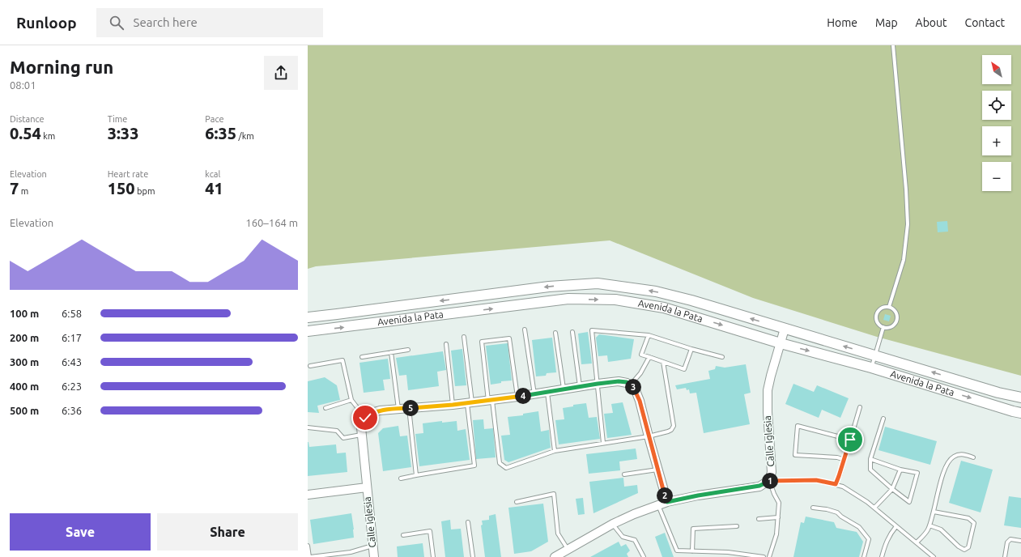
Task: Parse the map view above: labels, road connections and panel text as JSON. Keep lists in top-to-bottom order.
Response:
{
  "streets": {
    "main road": ["Avenida la Pata"],
    "street": ["Calle Iglesia"]
  },
  "crossings": [
    ["Avenida la Pata", "Calle Iglesia"]
  ],
  "north": "top left",
  "page": {
    "header": "Runloop",
    "search": "Search here",
    "nav": [
      "Home",
      "Map",
      "About",
      "Contact"
    ],
    "heading": ["Morning run", "08:01"],
    "map_buttons": ["+", "−"],
    "stats": [
      ["Distance", "0.54 km"],
      ["Time", "3:33"],
      ["Pace", "6:35 /km"],
      ["Elevation", "7 m"],
      ["Heart rate", "150 bpm"],
      ["kcal", "41"]
    ],
    "chart": ["Elevation", "160–164 m"],
    "list": [
      {
        "name": "100 m",
        "note": "6:58"
      },
      {
        "name": "200 m",
        "note": "6:17"
      },
      {
        "name": "300 m",
        "note": "6:43"
      },
      {
        "name": "400 m",
        "note": "6:23"
      },
      {
        "name": "500 m",
        "note": "6:36"
      }
    ],
    "pins": [
      "3",
      "4",
      "5",
      "1",
      "2"
    ],
    "buttons": ["Save", "Share"]
  }
}
